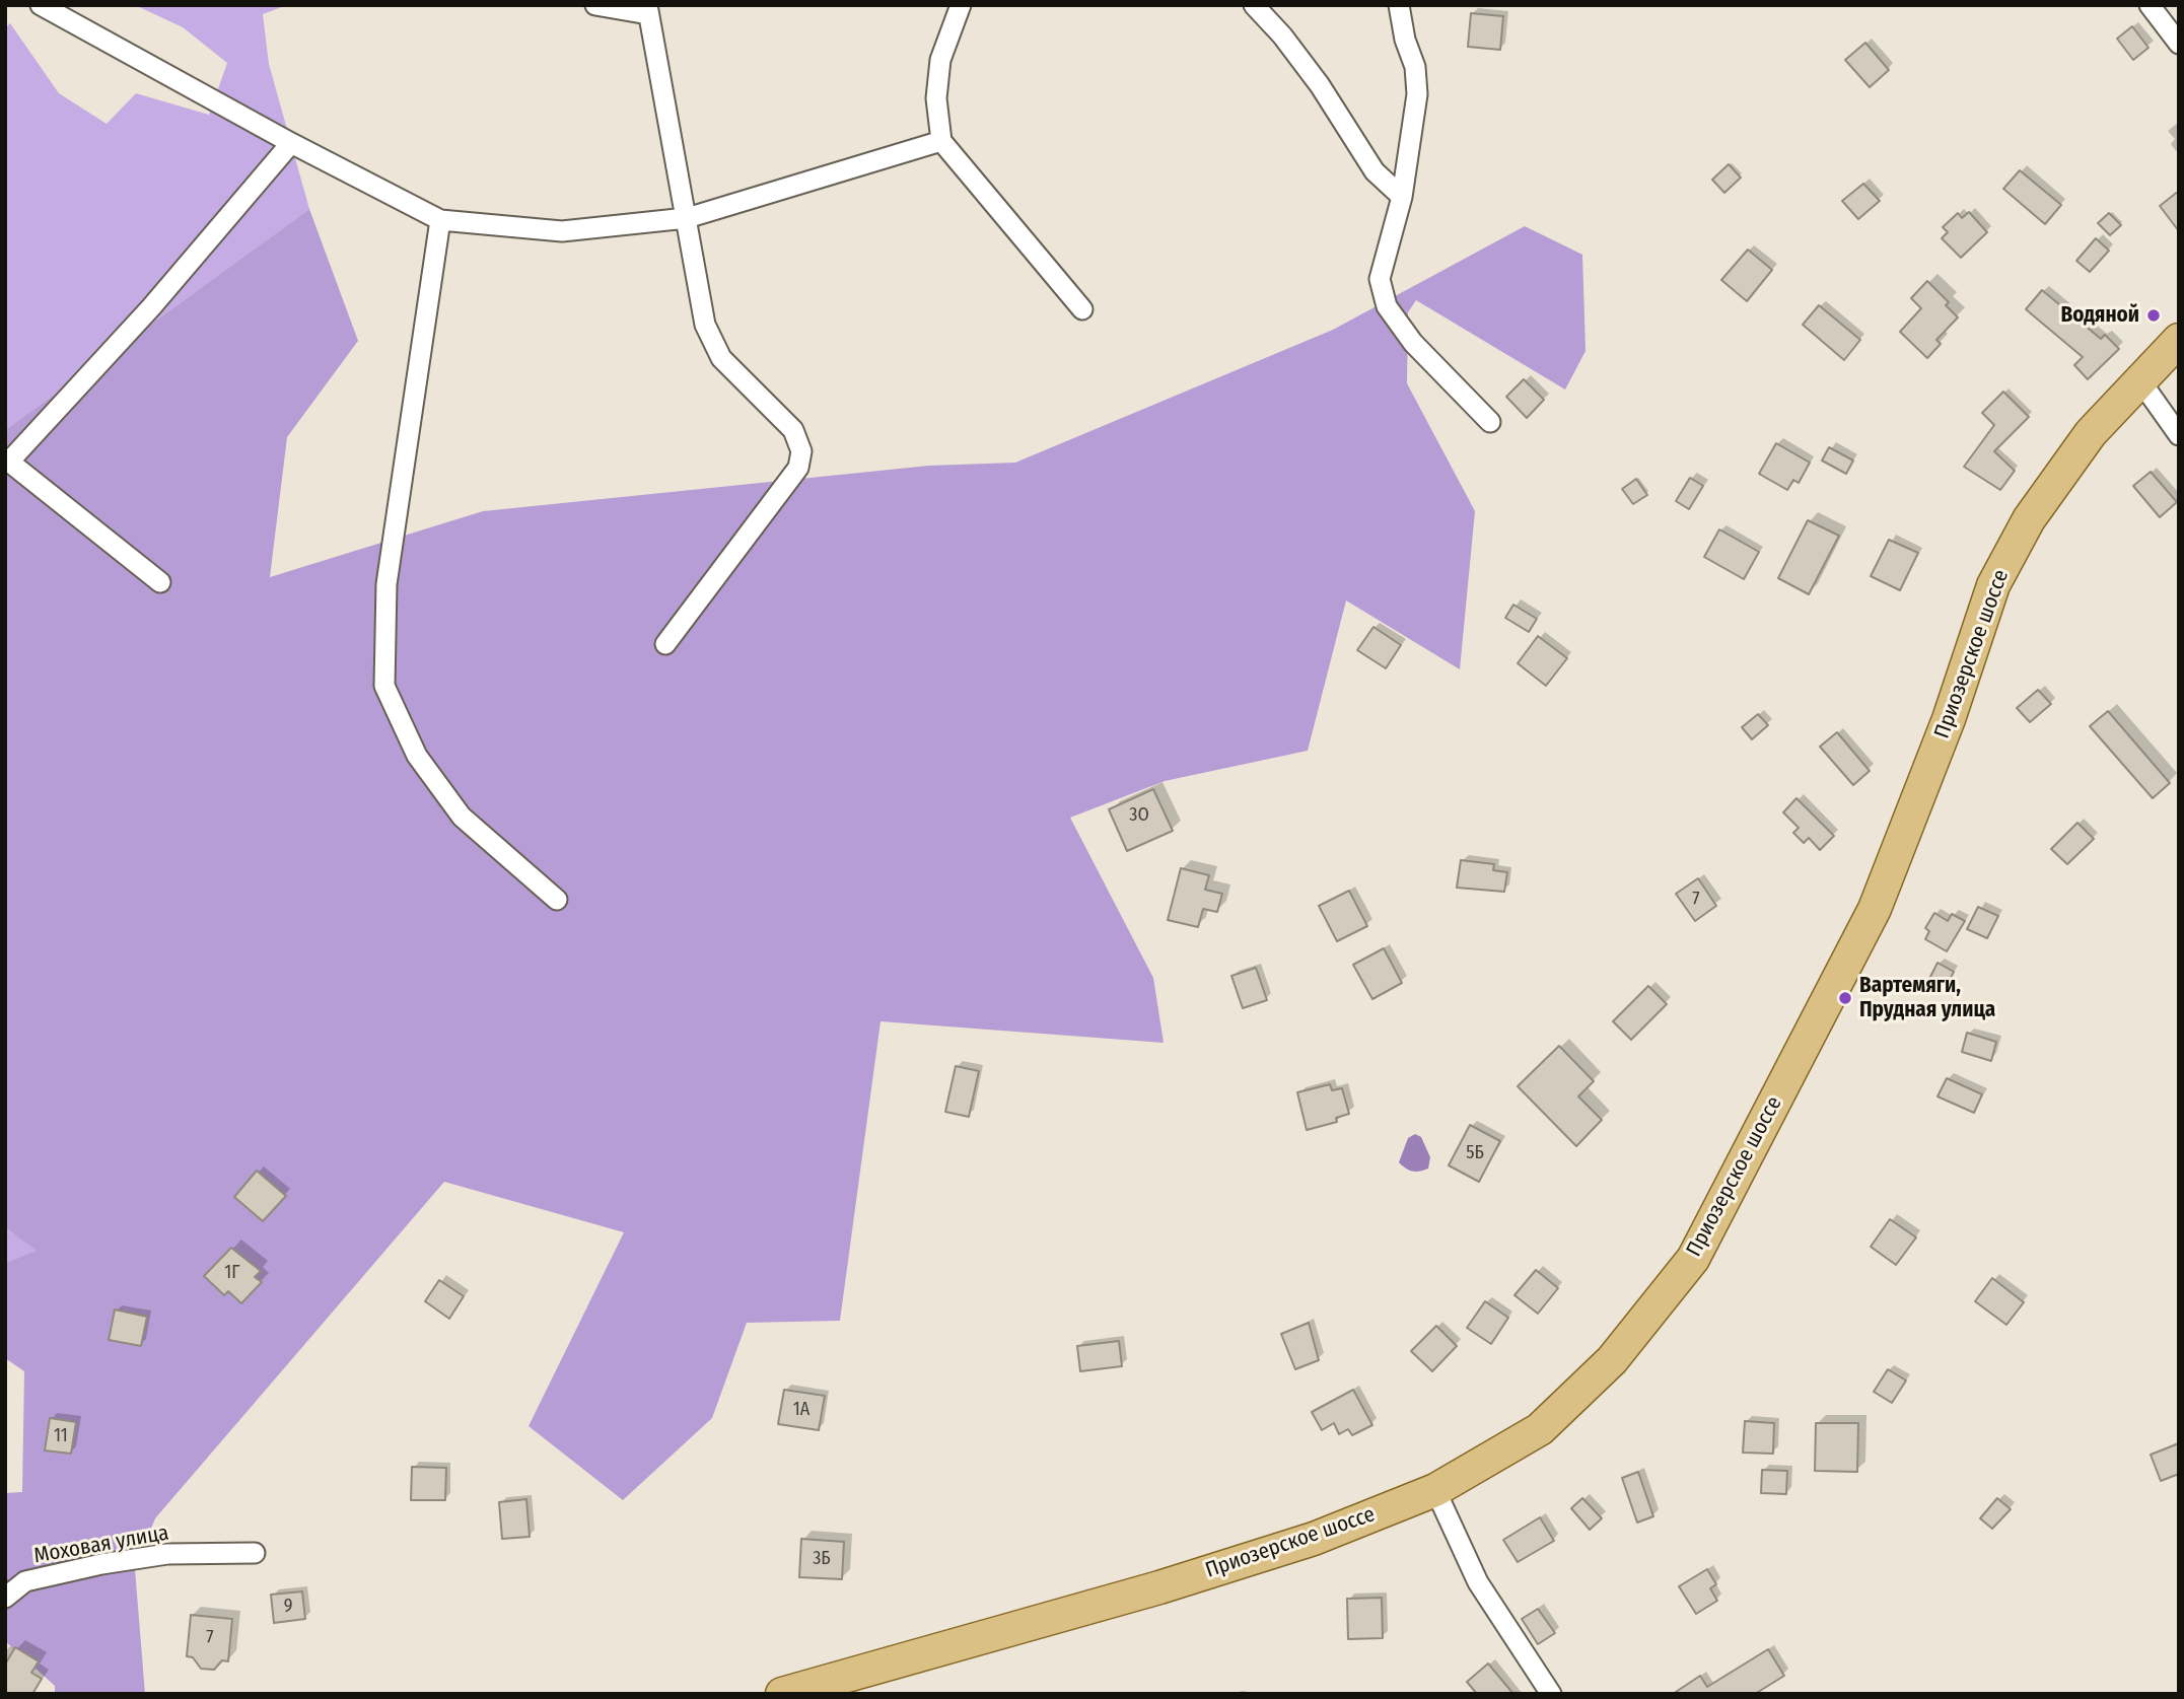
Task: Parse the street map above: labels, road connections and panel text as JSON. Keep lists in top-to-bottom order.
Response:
{
  "streets": {
    "main road": ["Приозерское шоссе"],
    "street": ["Моховая улица"]
  },
  "places": ["Водяной", "Вартемяги, Прудная улица"],
  "house_numbers": [
    "3О",
    "7",
    "5Б",
    "1Г",
    "1А",
    "11",
    "3Б",
    "9",
    "7"
  ]
}
